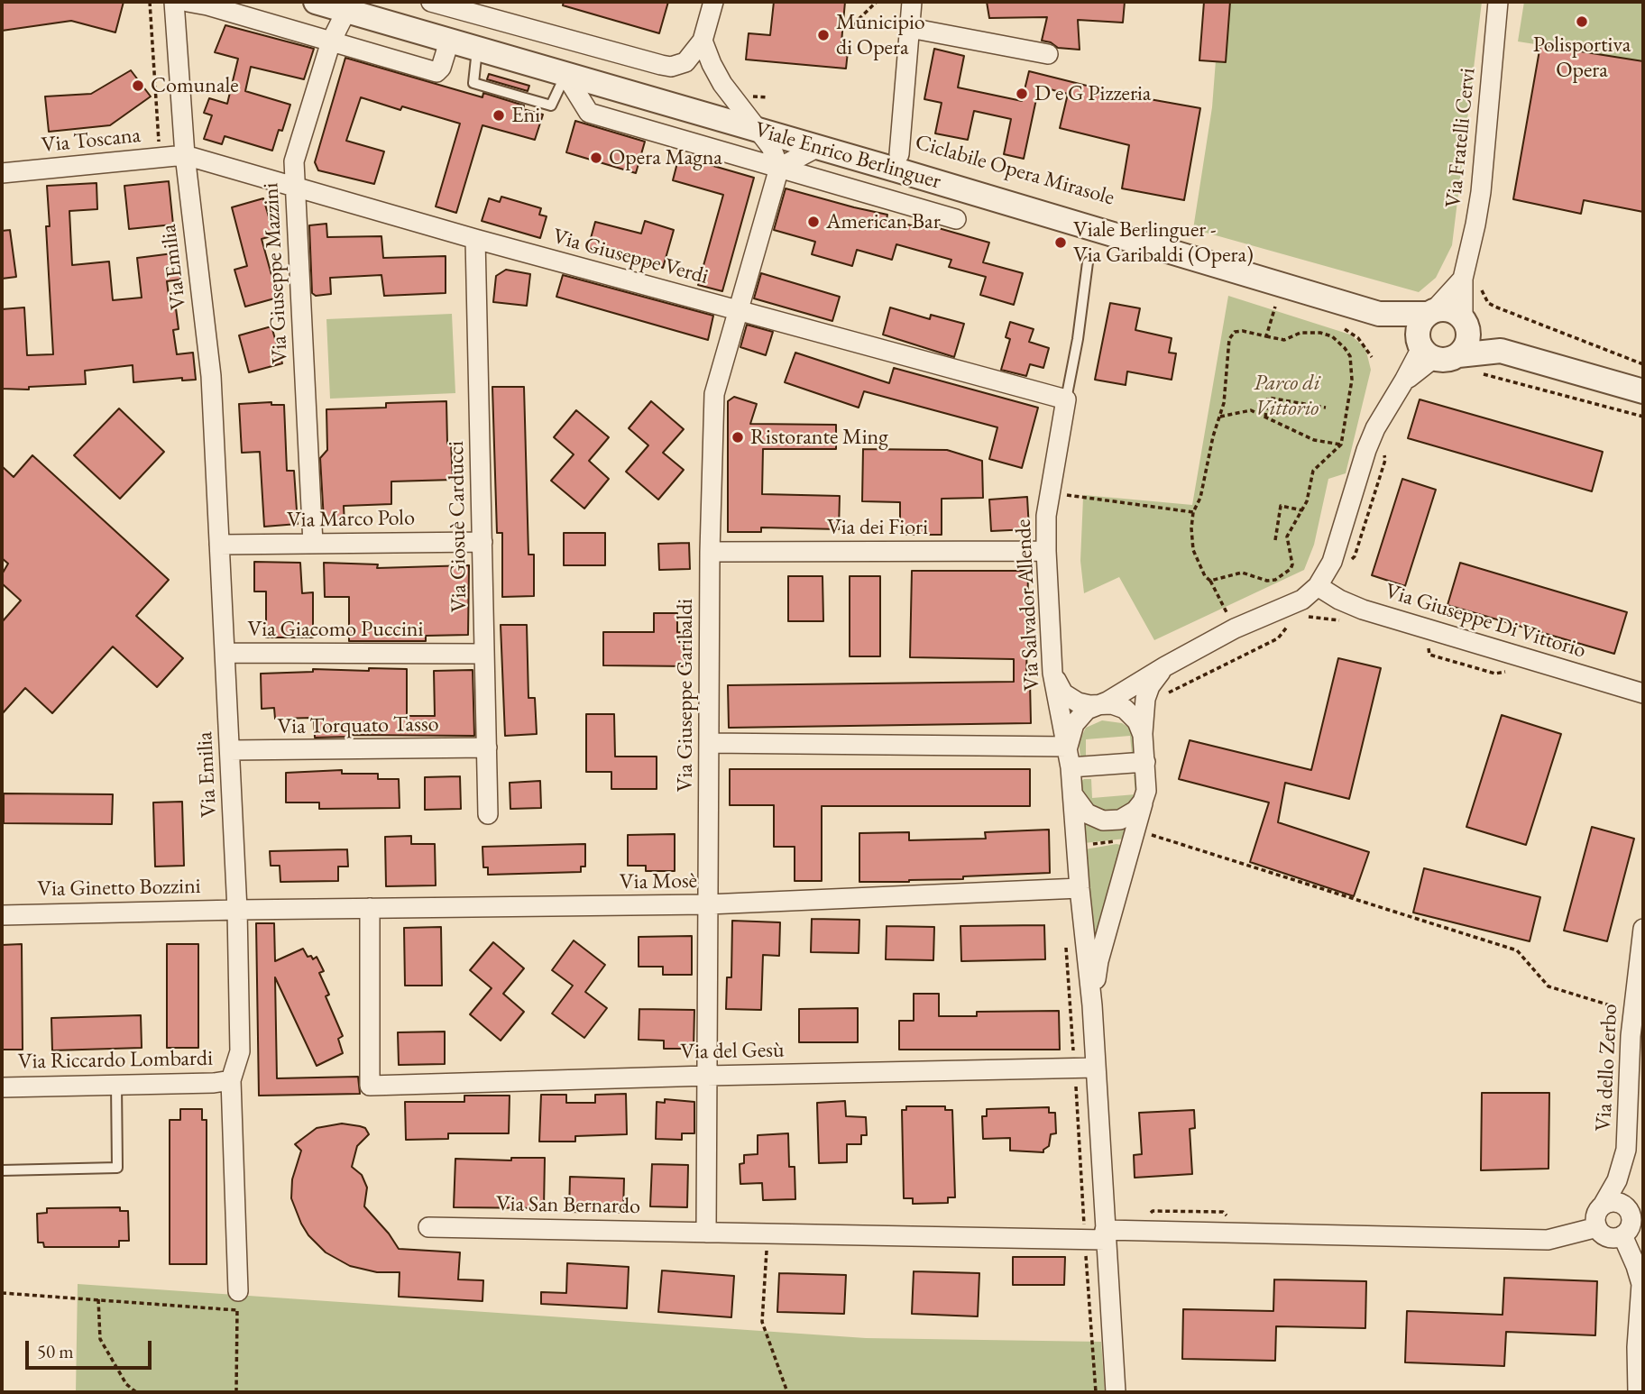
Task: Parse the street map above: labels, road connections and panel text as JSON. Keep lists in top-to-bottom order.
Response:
{
  "streets": {
    "street": [
      "Via Fratelli Cervi",
      "Via Toscana",
      "Viale Enrico Berlinguer",
      "Via Giuseppe Verdi",
      "Via Emilia",
      "Via Giuseppe Mazzini",
      "Via Marco Polo",
      "Via Giosuè Carducci",
      "Via dei Fiori",
      "Via Salvador Allende",
      "Via Giuseppe Di Vittorio",
      "Via Giacomo Puccini",
      "Via Giuseppe Garibaldi",
      "Via Torquato Tasso",
      "Via Mosè",
      "Via Ginetto Bozzini",
      "Via del Gesù",
      "Via Riccardo Lombardi",
      "Via dello Zerbo",
      "Via San Bernardo"
    ]
  },
  "crossings": [
    ["Via Fratelli Cervi", "Viale Enrico Berlinguer"],
    ["Via Toscana", "Via Giuseppe Verdi"],
    ["Via Toscana", "Via Emilia"],
    ["Viale Enrico Berlinguer", "Via Giuseppe Mazzini"],
    ["Via Giuseppe Verdi", "Via Emilia"],
    ["Via Giuseppe Verdi", "Via Giuseppe Mazzini"],
    ["Via Giuseppe Verdi", "Via Giosuè Carducci"],
    ["Via Giuseppe Verdi", "Via Salvador Allende"],
    ["Via Giuseppe Verdi", "Via Giuseppe Garibaldi"],
    ["Via Emilia", "Via Marco Polo"],
    ["Via Emilia", "Via Giacomo Puccini"],
    ["Via Emilia", "Via Torquato Tasso"],
    ["Via Emilia", "Via Mosè"],
    ["Via Emilia", "Via Ginetto Bozzini"],
    ["Via Emilia", "Via Riccardo Lombardi"],
    ["Via Giuseppe Mazzini", "Via Marco Polo"],
    ["Via Marco Polo", "Via Giosuè Carducci"],
    ["Via Giosuè Carducci", "Via Giacomo Puccini"],
    ["Via Giosuè Carducci", "Via Torquato Tasso"],
    ["Via dei Fiori", "Via Salvador Allende"],
    ["Via dei Fiori", "Via Giuseppe Garibaldi"],
    ["Via Salvador Allende", "Via Mosè"],
    ["Via Giuseppe Garibaldi", "Via Mosè"],
    ["Via Giuseppe Garibaldi", "Via del Gesù"],
    ["Via Giuseppe Garibaldi", "Via San Bernardo"],
    ["Via Mosè", "Via Ginetto Bozzini"],
    ["Via Mosè", "Via del Gesù"],
    ["Via dello Zerbo", "Via San Bernardo"]
  ],
  "parks": ["Parco di Vittorio"],
  "places": [
    "Polisportiva Opera",
    "Municipio di Opera",
    "Comunale",
    "D e G Pizzeria",
    "Eni",
    "Opera Magna",
    "American Bar",
    "Viale Berlinguer - Via Garibaldi (Opera)",
    "Ristorante Ming"
  ],
  "scale_bar": "50 m"
}
